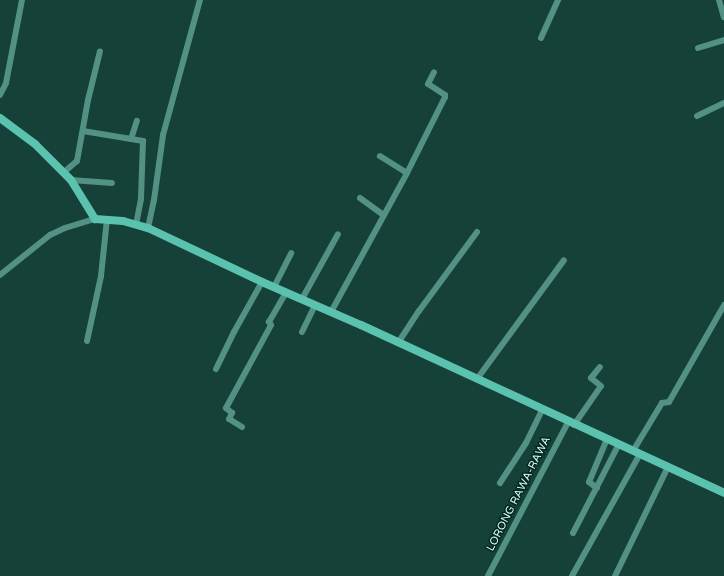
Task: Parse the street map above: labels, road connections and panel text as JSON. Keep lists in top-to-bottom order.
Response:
{
  "streets": {
    "street": ["LORONG RAWA-RAWA"]
  }
}
